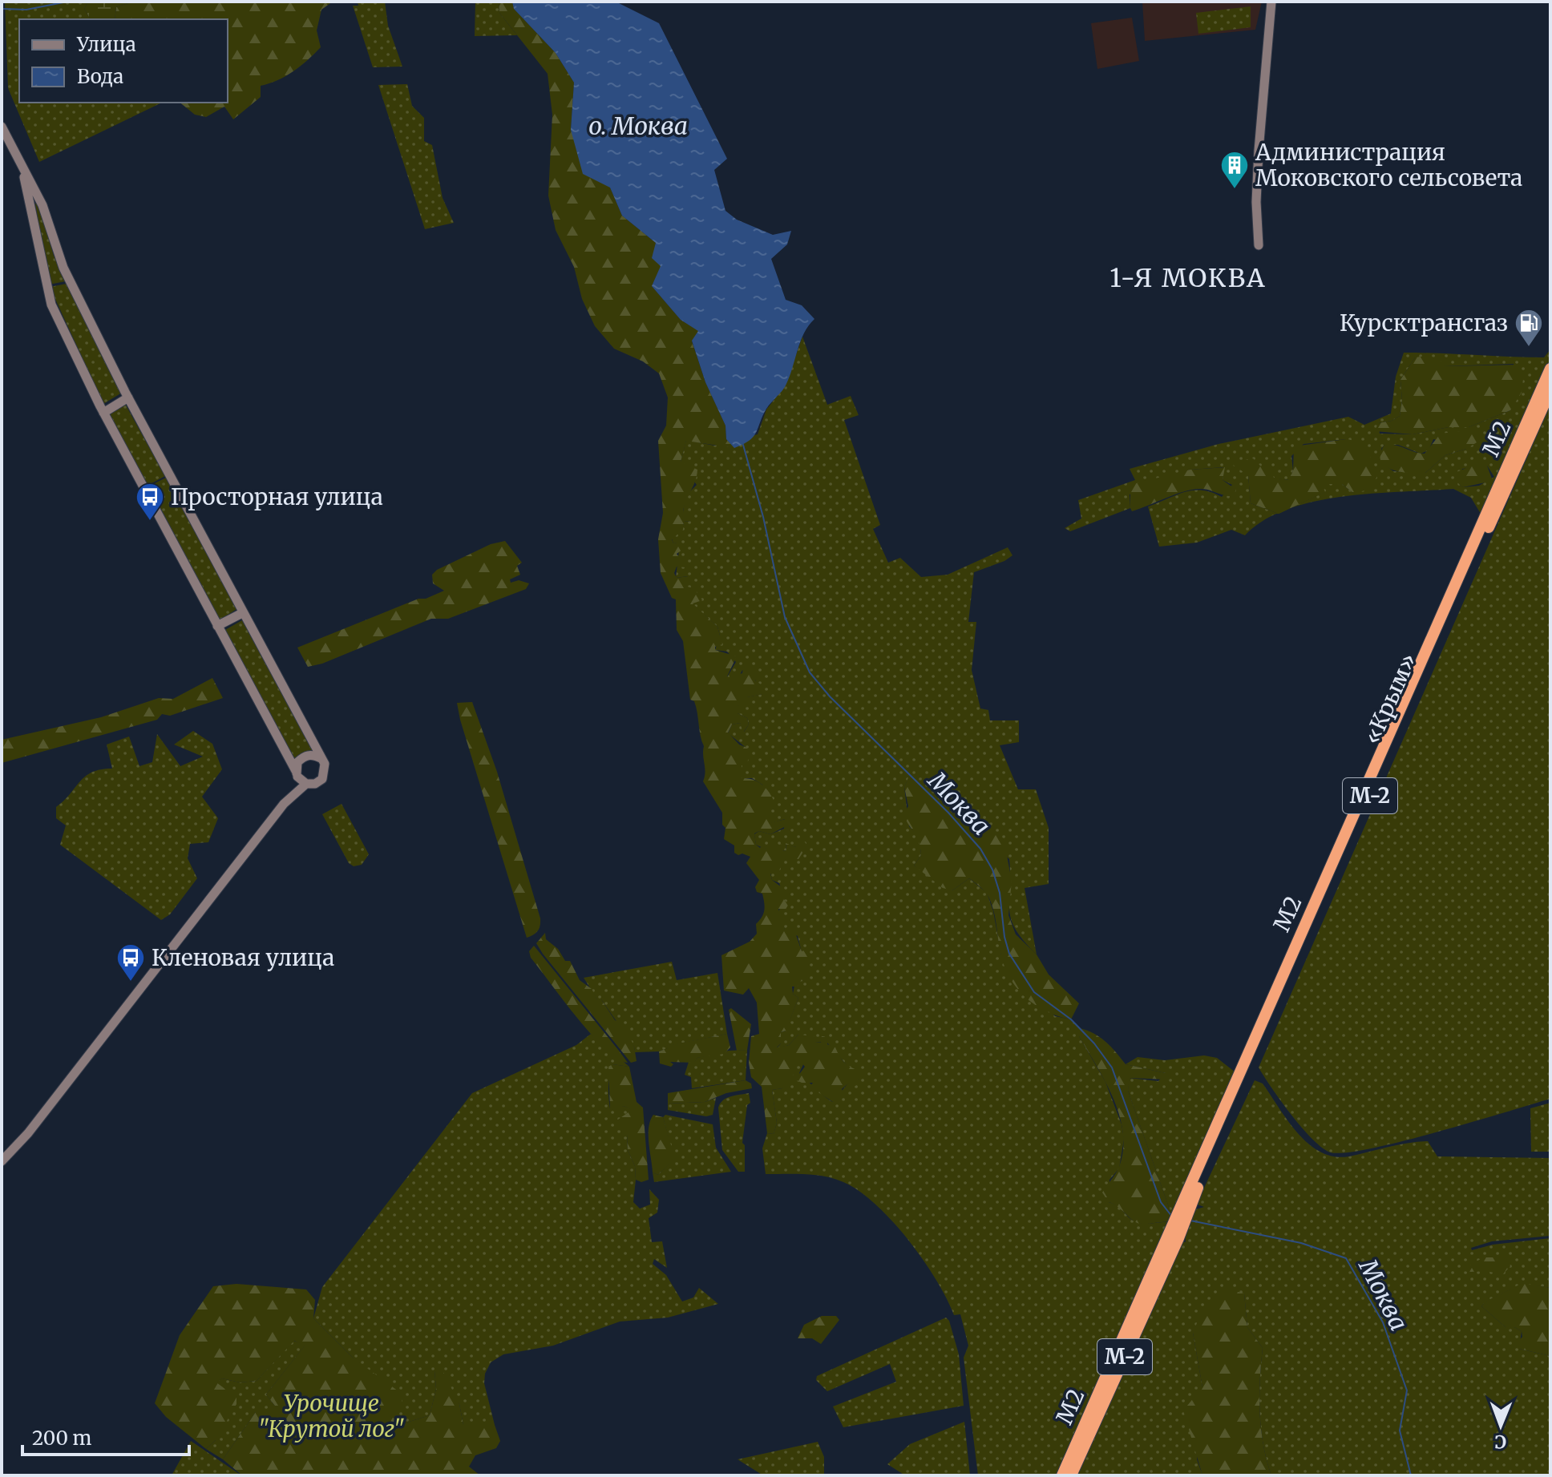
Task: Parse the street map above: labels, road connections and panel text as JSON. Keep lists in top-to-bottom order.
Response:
{
  "streets": {
    "highway": ["М2", "«Крым»", "М-2"]
  },
  "districts": ["1-Я МОКВА"],
  "water": ["о. Моква", "Моква"],
  "parks": ["Урочище \"Крутой лог\""],
  "places": {
    "building": ["Администрация Моковского сельсовета"],
    "fuel station": ["Курсктрансгаз"],
    "bus stop": ["Просторная улица", "Кленовая улица"]
  },
  "legend": ["Улица", "Вода"],
  "scale_bar": "200 m",
  "north": "bottom"
}
